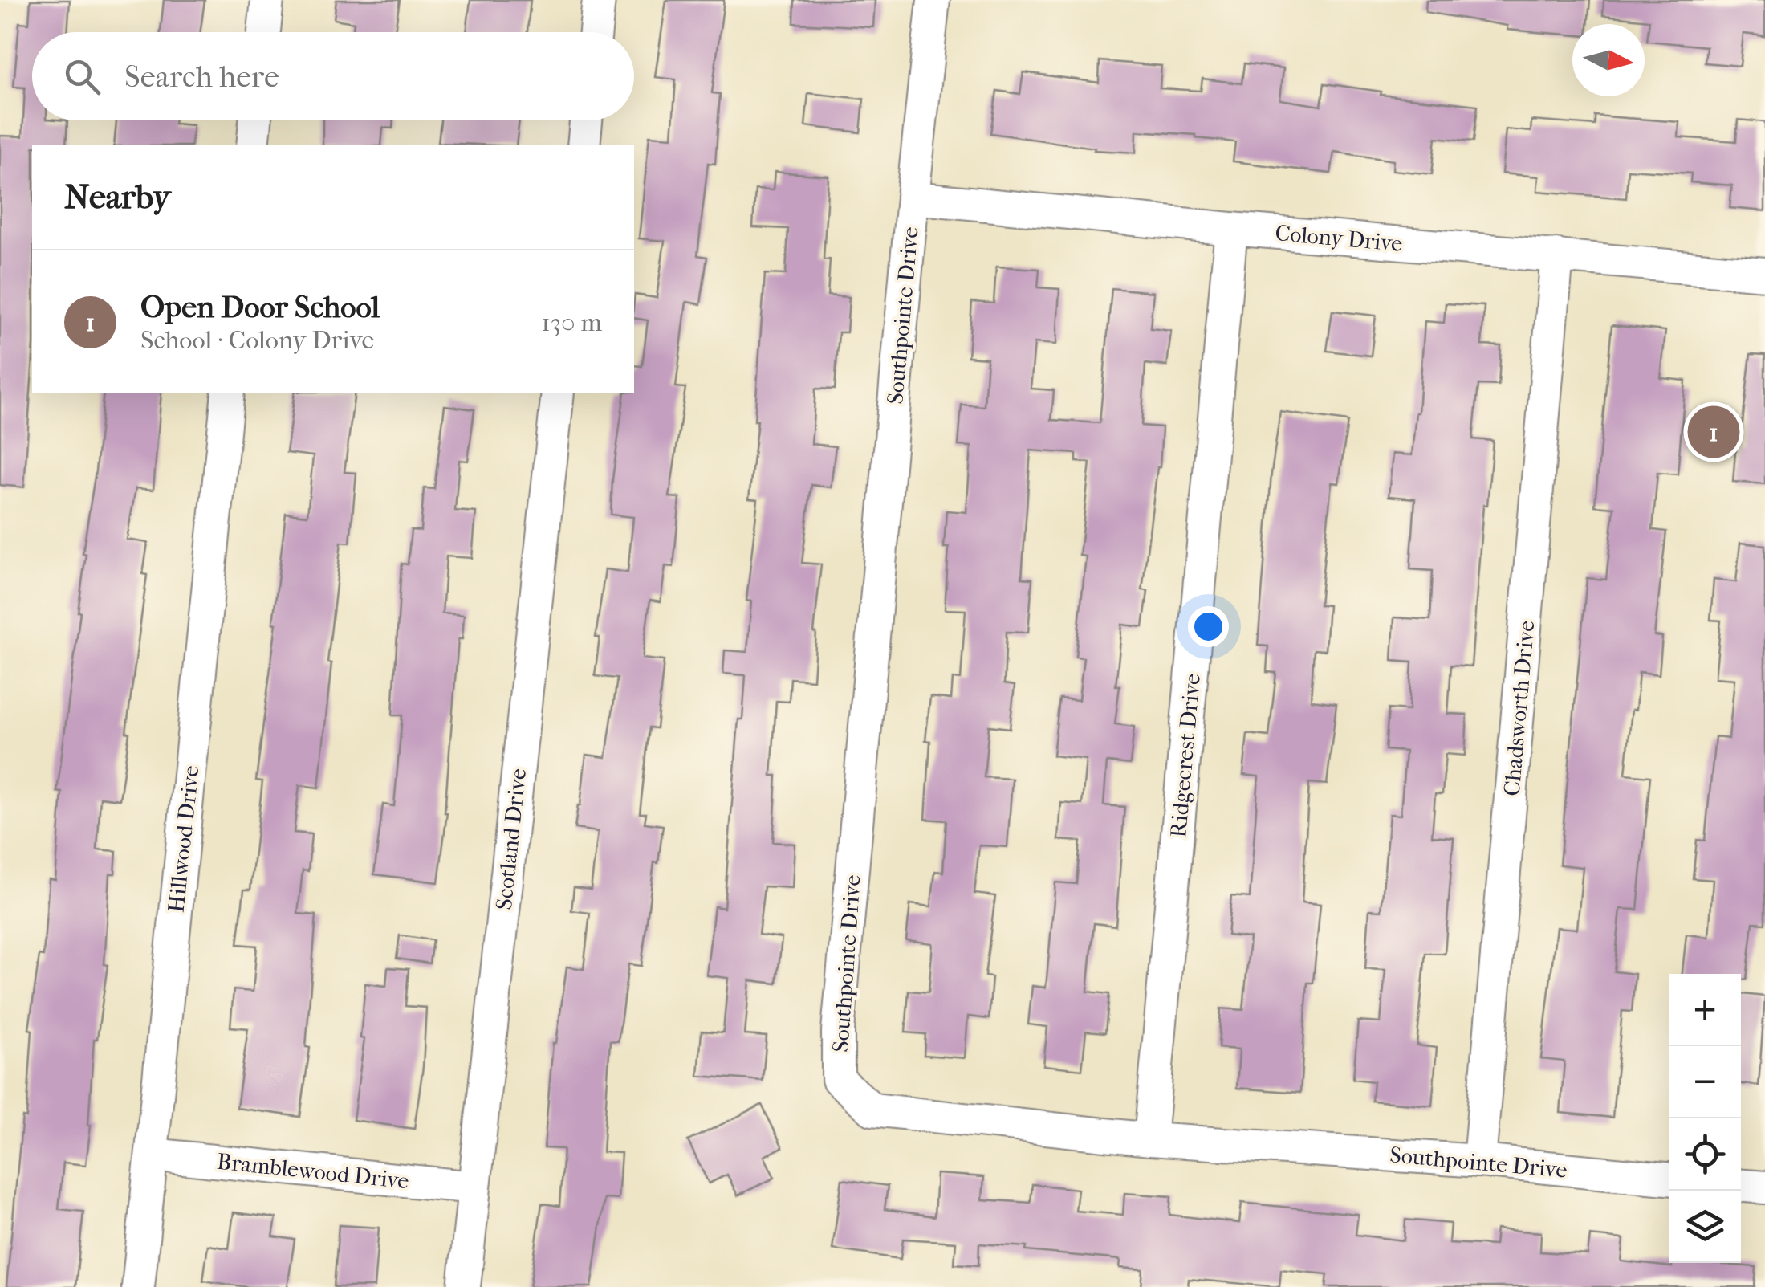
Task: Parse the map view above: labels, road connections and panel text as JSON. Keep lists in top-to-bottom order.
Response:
{
  "streets": {
    "street": [
      "Colony Drive",
      "Southpointe Drive",
      "Chadsworth Drive",
      "Ridgecrest Drive",
      "Hillwood Drive",
      "Scotland Drive",
      "Bramblewood Drive"
    ]
  },
  "crossings": [
    ["Colony Drive", "Southpointe Drive"],
    ["Colony Drive", "Chadsworth Drive"],
    ["Colony Drive", "Ridgecrest Drive"],
    ["Southpointe Drive", "Chadsworth Drive"],
    ["Southpointe Drive", "Ridgecrest Drive"],
    ["Hillwood Drive", "Bramblewood Drive"],
    ["Scotland Drive", "Bramblewood Drive"]
  ],
  "north": "right",
  "page": {
    "search": "Search here",
    "heading": "Nearby",
    "list": [
      {
        "mark": "1",
        "name": "Open Door School",
        "note": "School · Colony Drive",
        "value": "130 m"
      }
    ],
    "pins": "1",
    "map_buttons": ["+", "−"]
  }
}
